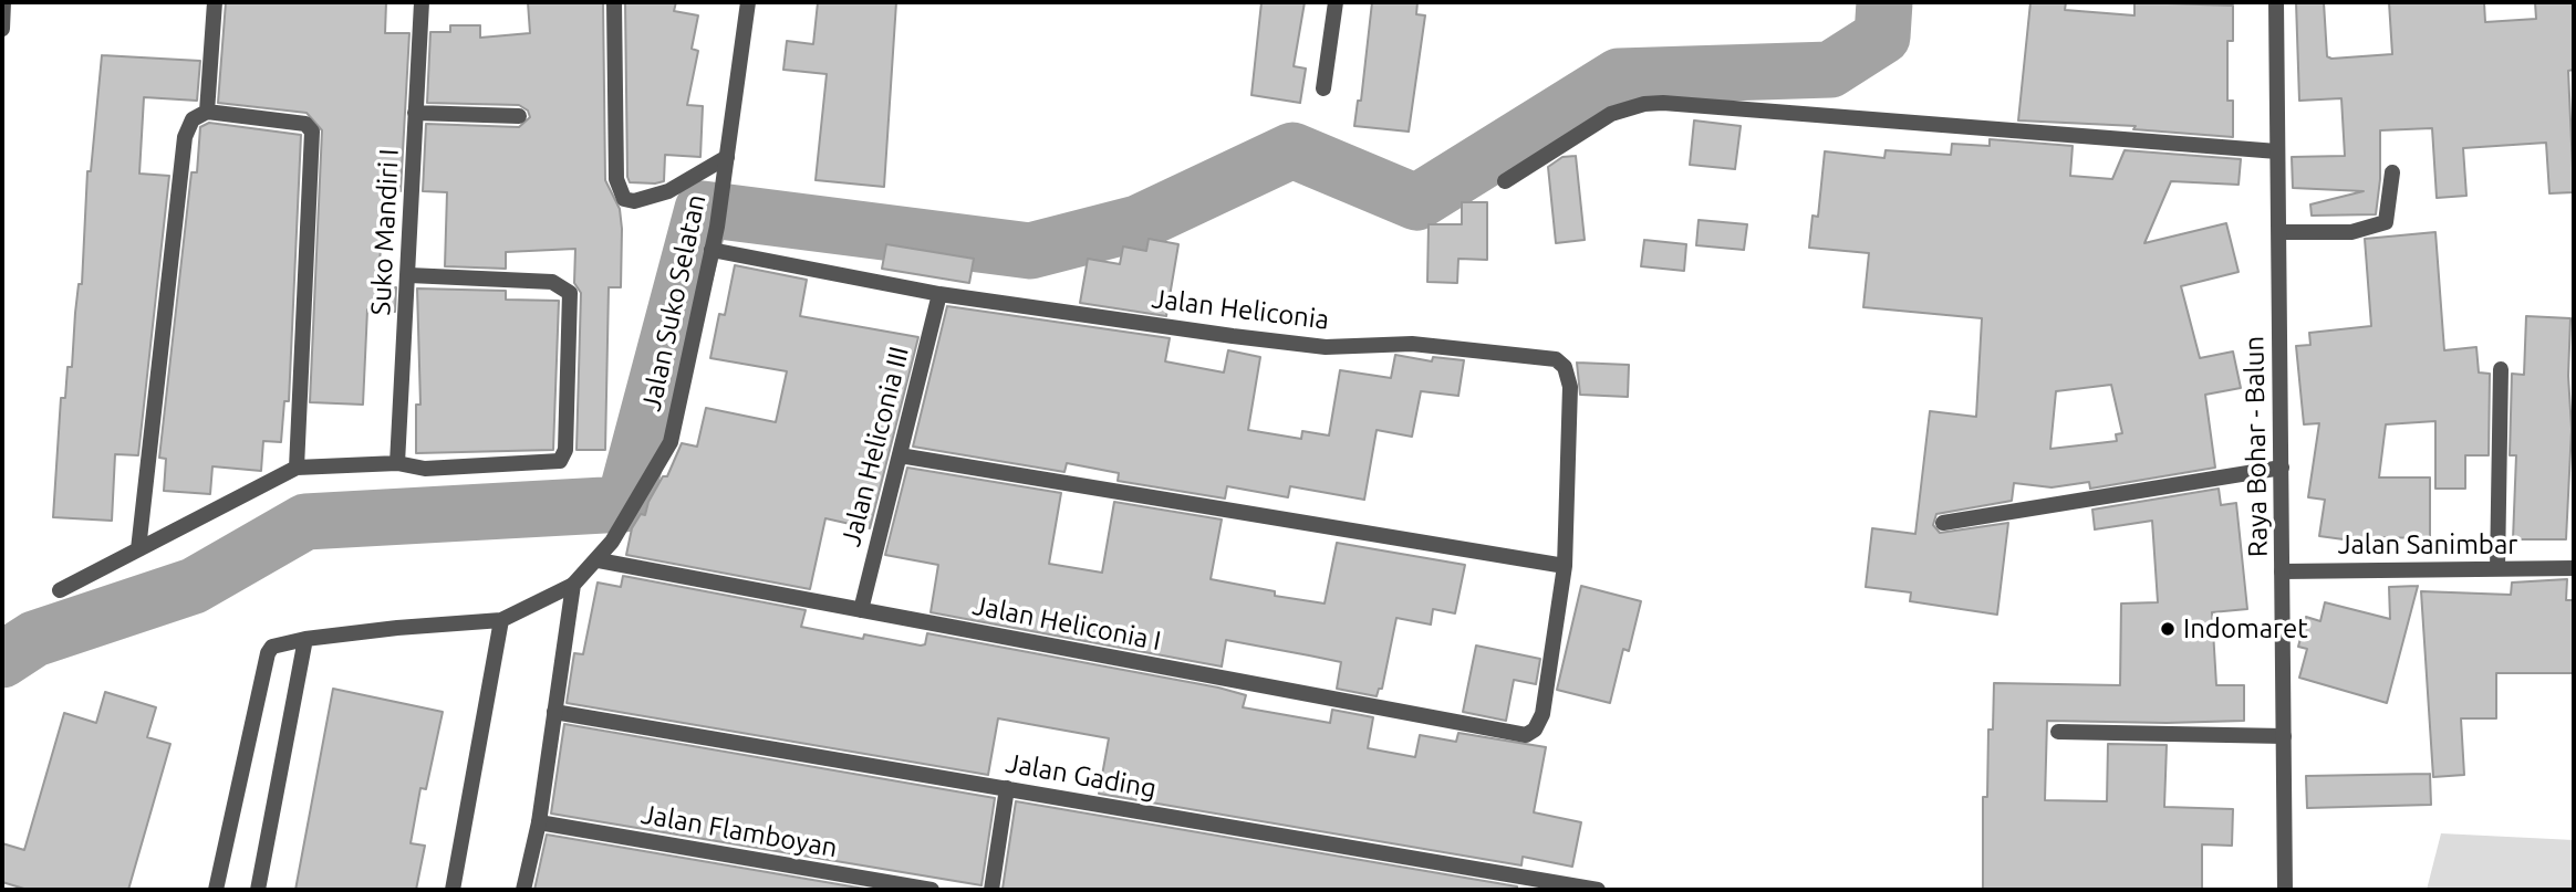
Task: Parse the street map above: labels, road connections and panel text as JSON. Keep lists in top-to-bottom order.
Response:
{
  "streets": {
    "street": [
      "Suko Mandiri I",
      "Jalan Suko Selatan",
      "Jalan Heliconia",
      "Jalan Heliconia III",
      "Raya Bohar - Balun",
      "Jalan Sanimbar",
      "Jalan Heliconia I",
      "Jalan Gading",
      "Jalan Flamboyan"
    ]
  },
  "crossings": [
    ["Jalan Suko Selatan", "Jalan Heliconia"],
    ["Jalan Suko Selatan", "Jalan Heliconia I"],
    ["Jalan Heliconia", "Jalan Heliconia III"],
    ["Jalan Heliconia", "Jalan Heliconia I"],
    ["Jalan Heliconia III", "Jalan Heliconia I"],
    ["Raya Bohar - Balun", "Jalan Sanimbar"]
  ],
  "places": ["Indomaret"]
}
